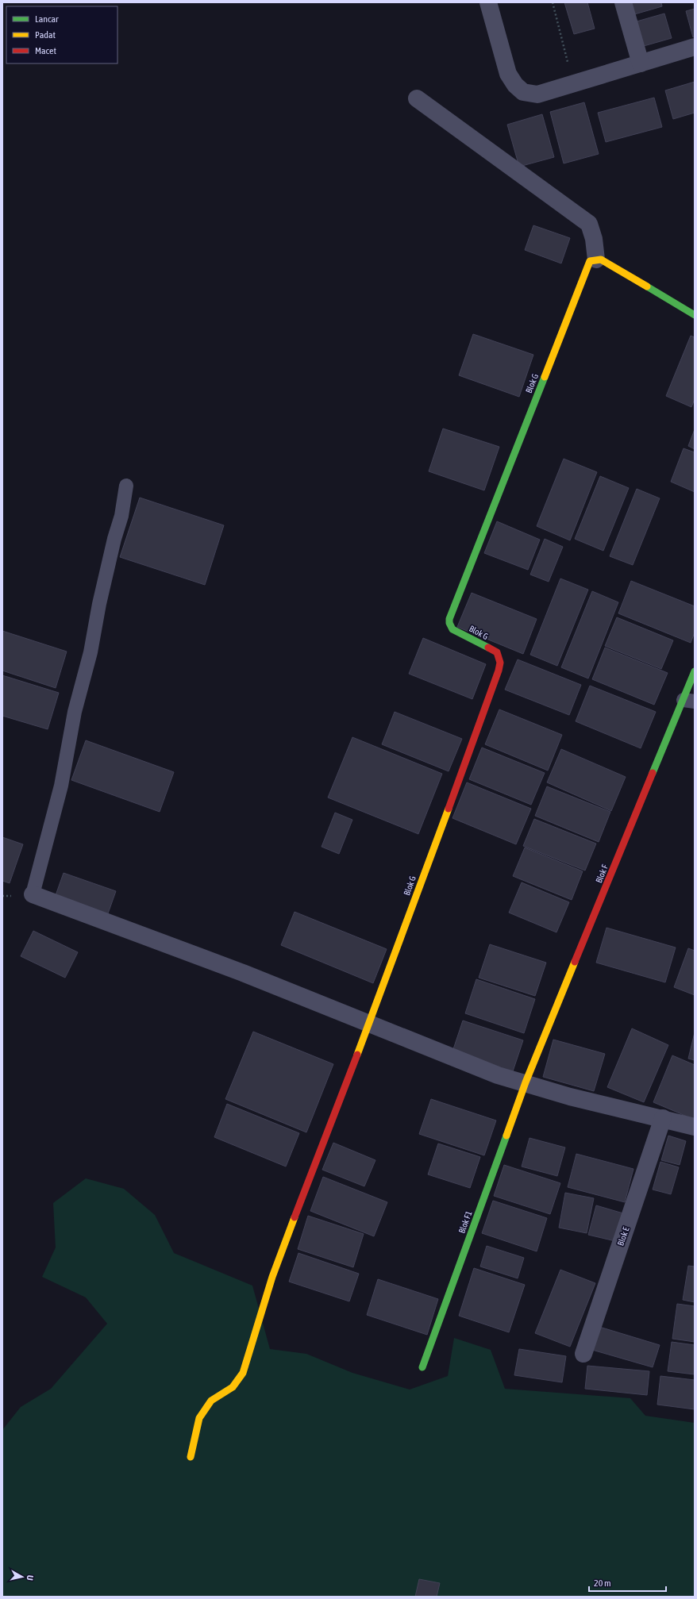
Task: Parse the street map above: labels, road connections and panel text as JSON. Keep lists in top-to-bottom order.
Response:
{
  "streets": {
    "street": [
      "Blok G",
      "Blok F",
      "Blok F1",
      "Blok E"
    ]
  },
  "crossings": [
    ["Blok F", "Blok F1"]
  ],
  "legend": ["Lancar", "Padat", "Macet"],
  "scale_bar": "20 m",
  "north": "right"
}
